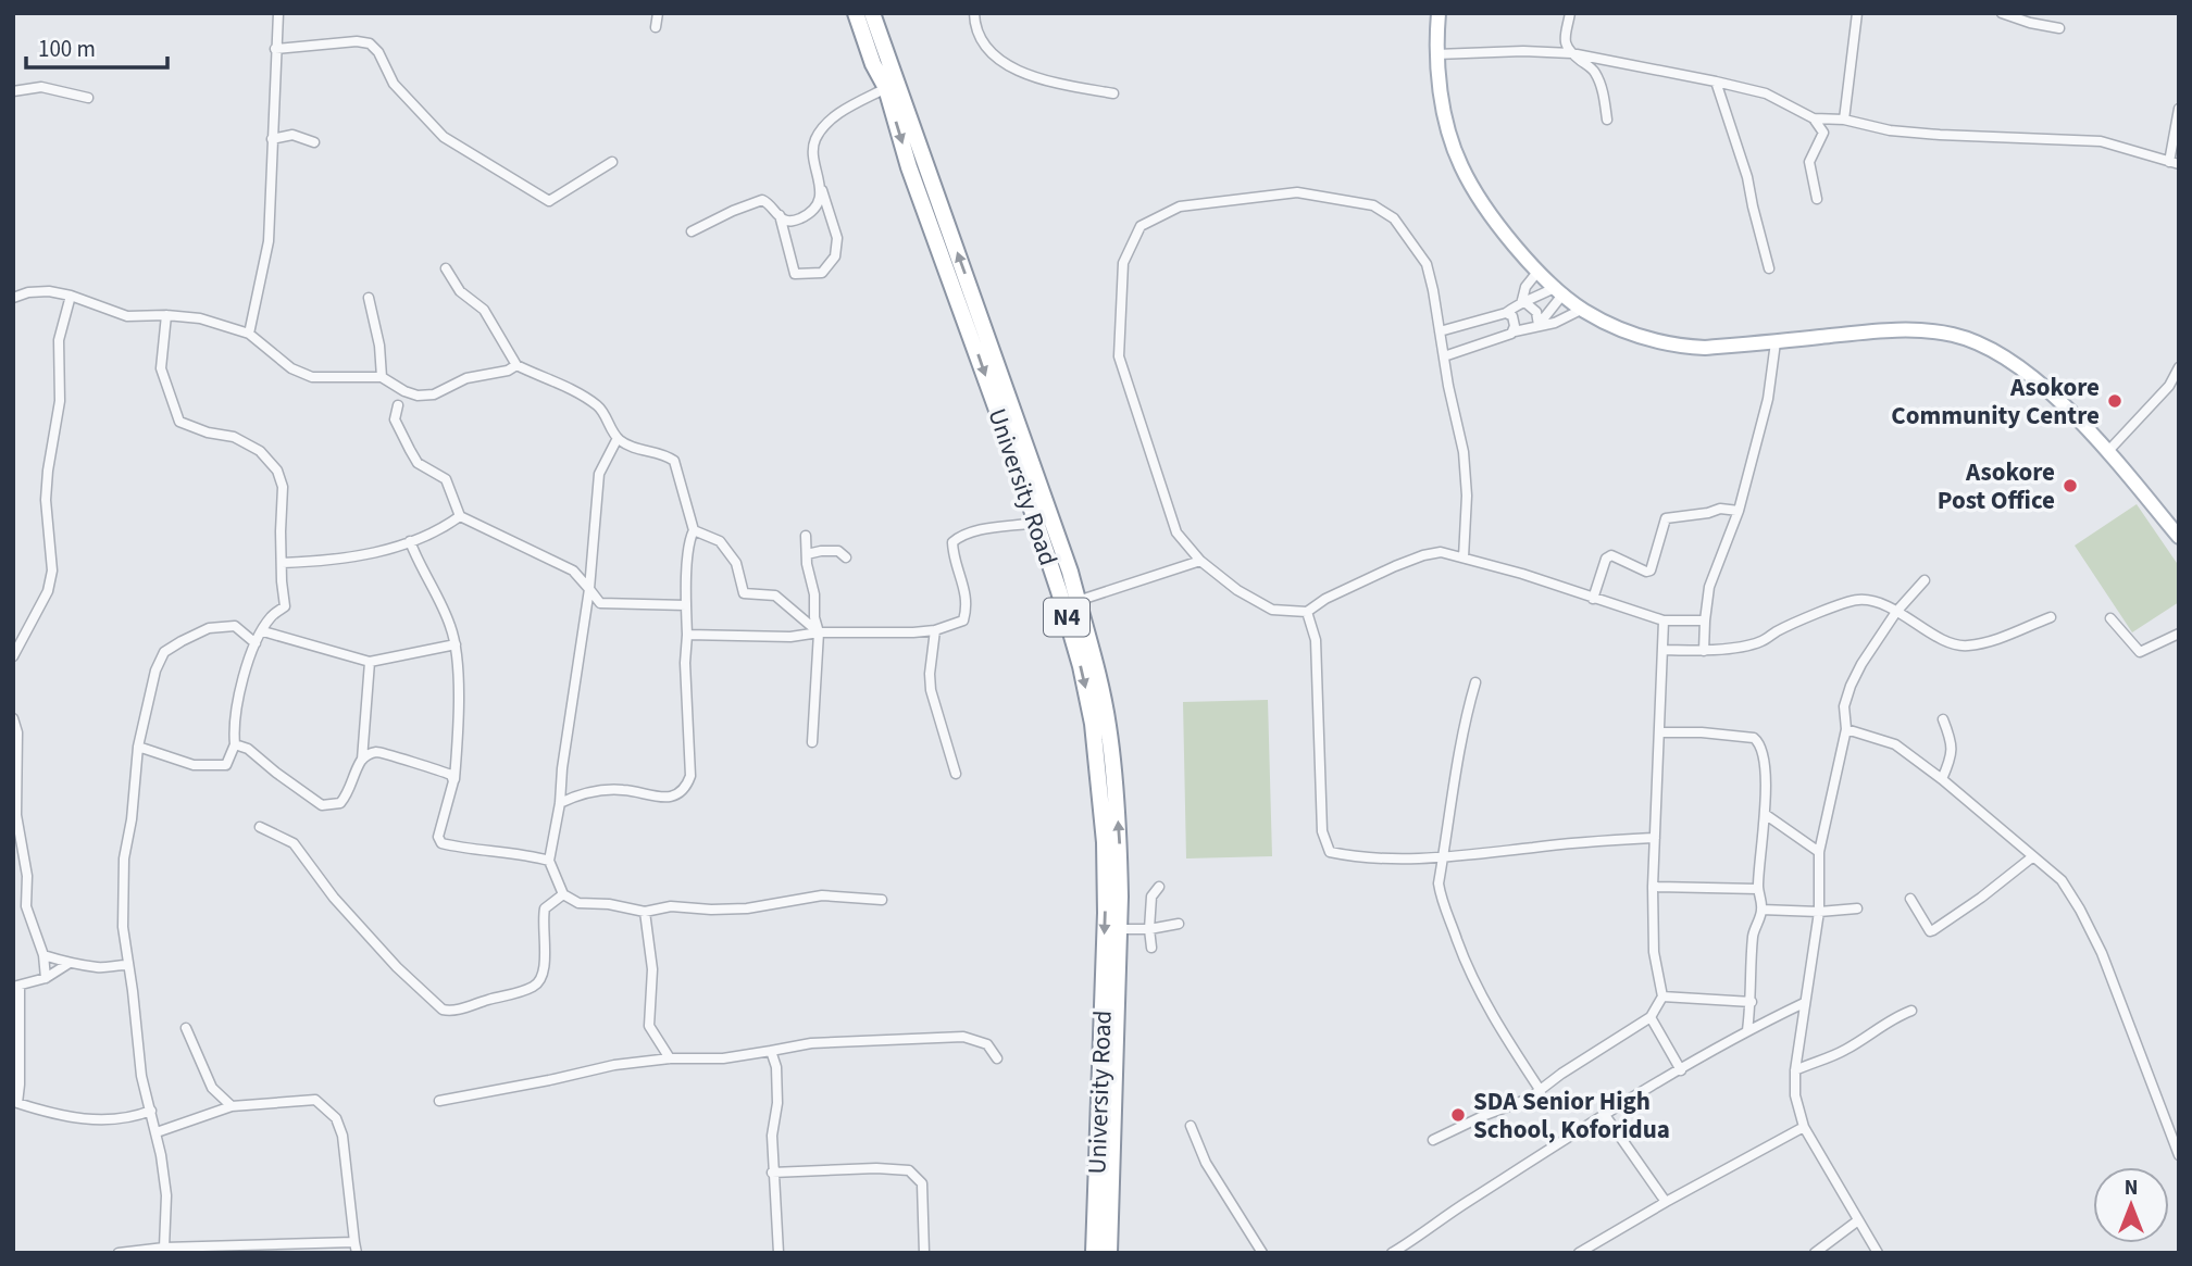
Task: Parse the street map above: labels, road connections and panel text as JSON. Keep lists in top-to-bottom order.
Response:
{
  "streets": {
    "highway": ["University Road", "N4"]
  },
  "places": ["Asokore Community Centre", "Asokore Post Office", "SDA Senior High School, Koforidua"],
  "scale_bar": "100 m",
  "north": "top"
}
